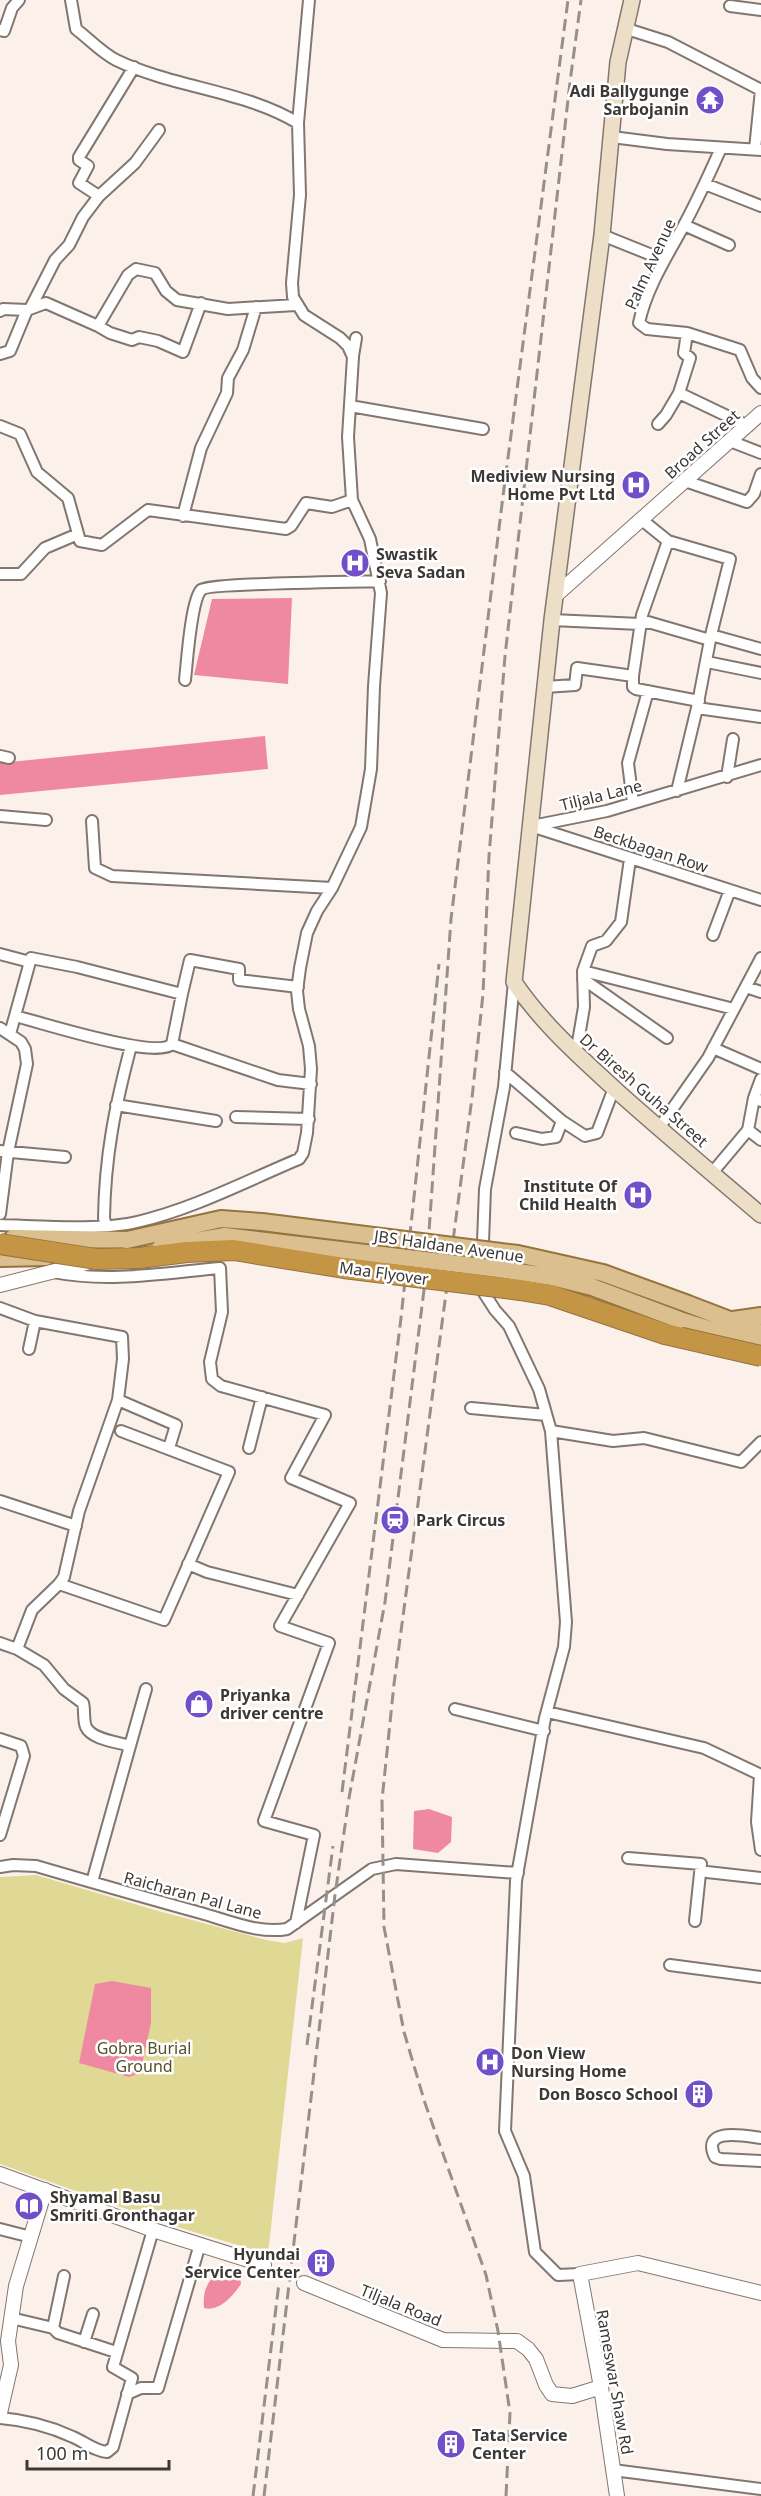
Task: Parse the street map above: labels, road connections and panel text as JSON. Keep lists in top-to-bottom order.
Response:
{
  "streets": {
    "highway": ["Maa Flyover"],
    "main road": ["Dr Biresh Guha Street"],
    "street": [
      "Palm Avenue",
      "Broad Street",
      "Tiljala Lane",
      "Beckbagan Row",
      "Raicharan Pal Lane",
      "Tiljala Road",
      "Rameswar Shaw Rd"
    ]
  },
  "crossings": [
    ["Tiljala Lane", "Beckbagan Row"],
    ["Tiljala Road", "Rameswar Shaw Rd"]
  ],
  "parks": ["Gobra Burial Ground"],
  "places": {
    "temple": ["Adi Ballygunge Sarbojanin"],
    "hospital": [
      "Mediview Nursing Home Pvt Ltd",
      "Swastik Seva Sadan",
      "Institute Of Child Health",
      "Don View Nursing Home"
    ],
    "station": ["Park Circus"],
    "shop": ["Priyanka driver centre"],
    "building": ["Don Bosco School", "Hyundai Service Center", "Tata Service Center"],
    "library": ["Shyamal Basu Smriti Gronthagar"]
  },
  "scale_bar": "100 m"
}
